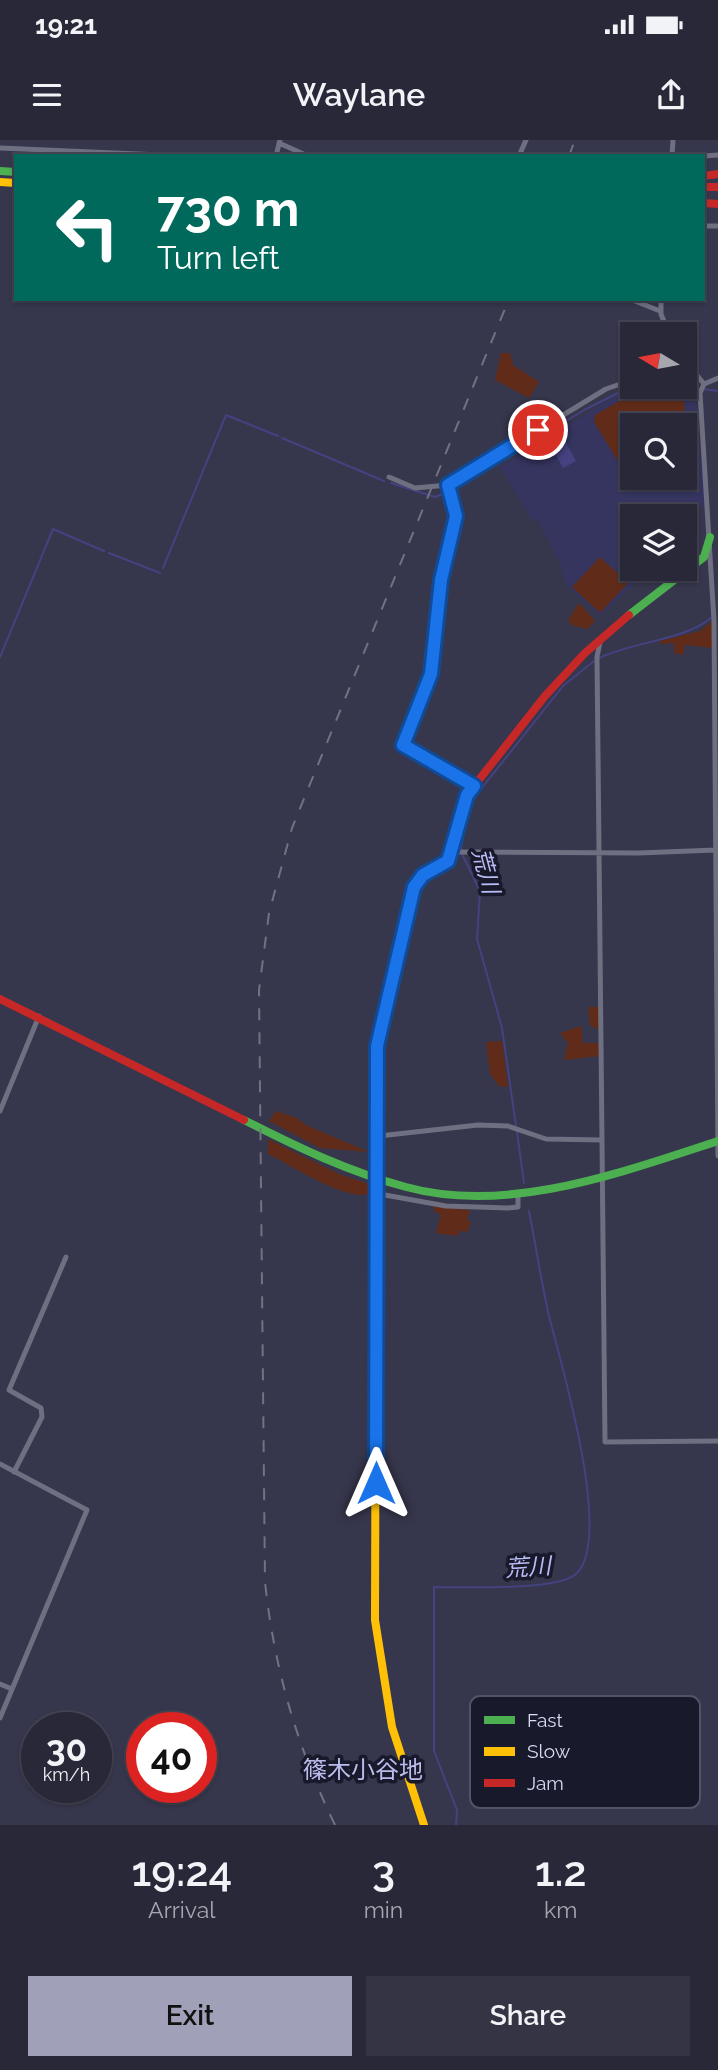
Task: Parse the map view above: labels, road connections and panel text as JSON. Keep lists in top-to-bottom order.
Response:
{
  "districts": ["篠木小谷地"],
  "water": ["荒川"],
  "legend": ["Fast", "Slow", "Jam"],
  "north": "left",
  "page": {
    "status": "19:21",
    "header": "Waylane",
    "turn": ["730 m", "Turn left"],
    "speed": "30 km/h",
    "limit": "40",
    "eta": [
      "19:24",
      "Arrival",
      "3",
      "min",
      "1.2",
      "km"
    ],
    "buttons": ["Exit", "Share"]
  }
}
